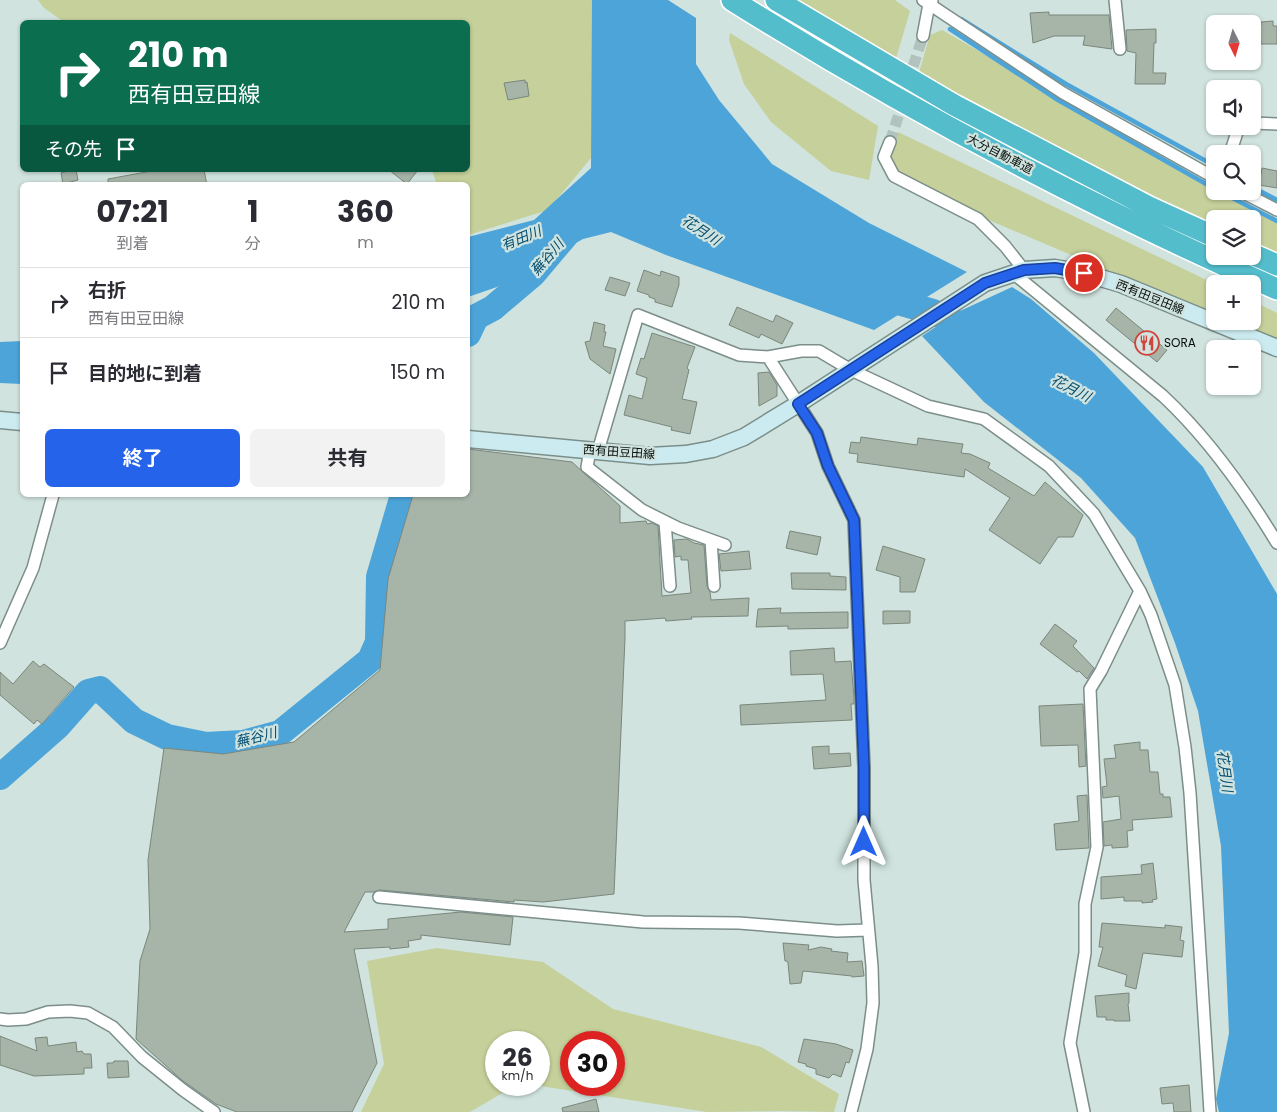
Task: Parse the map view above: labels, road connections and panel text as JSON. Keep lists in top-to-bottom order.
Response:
{
  "streets": {
    "highway": ["大分自動車道"],
    "main road": ["西有田豆田線"]
  },
  "water": ["花月川", "有田川", "蕪谷川"],
  "places": {
    "restaurant": ["SORA"]
  },
  "north": "bottom",
  "page": {
    "map_buttons": ["+", "−"],
    "turn": ["210 m", "西有田豆田線"],
    "then": "その先",
    "eta": [
      "07:21",
      "到着",
      "1",
      "分",
      "360",
      "m"
    ],
    "list": [
      {
        "name": "右折",
        "note": "西有田豆田線",
        "value": "210 m"
      },
      {
        "name": "目的地に到着",
        "value": "150 m"
      }
    ],
    "buttons": ["終了", "共有"],
    "speed": "26 km/h",
    "limit": "30"
  }
}
